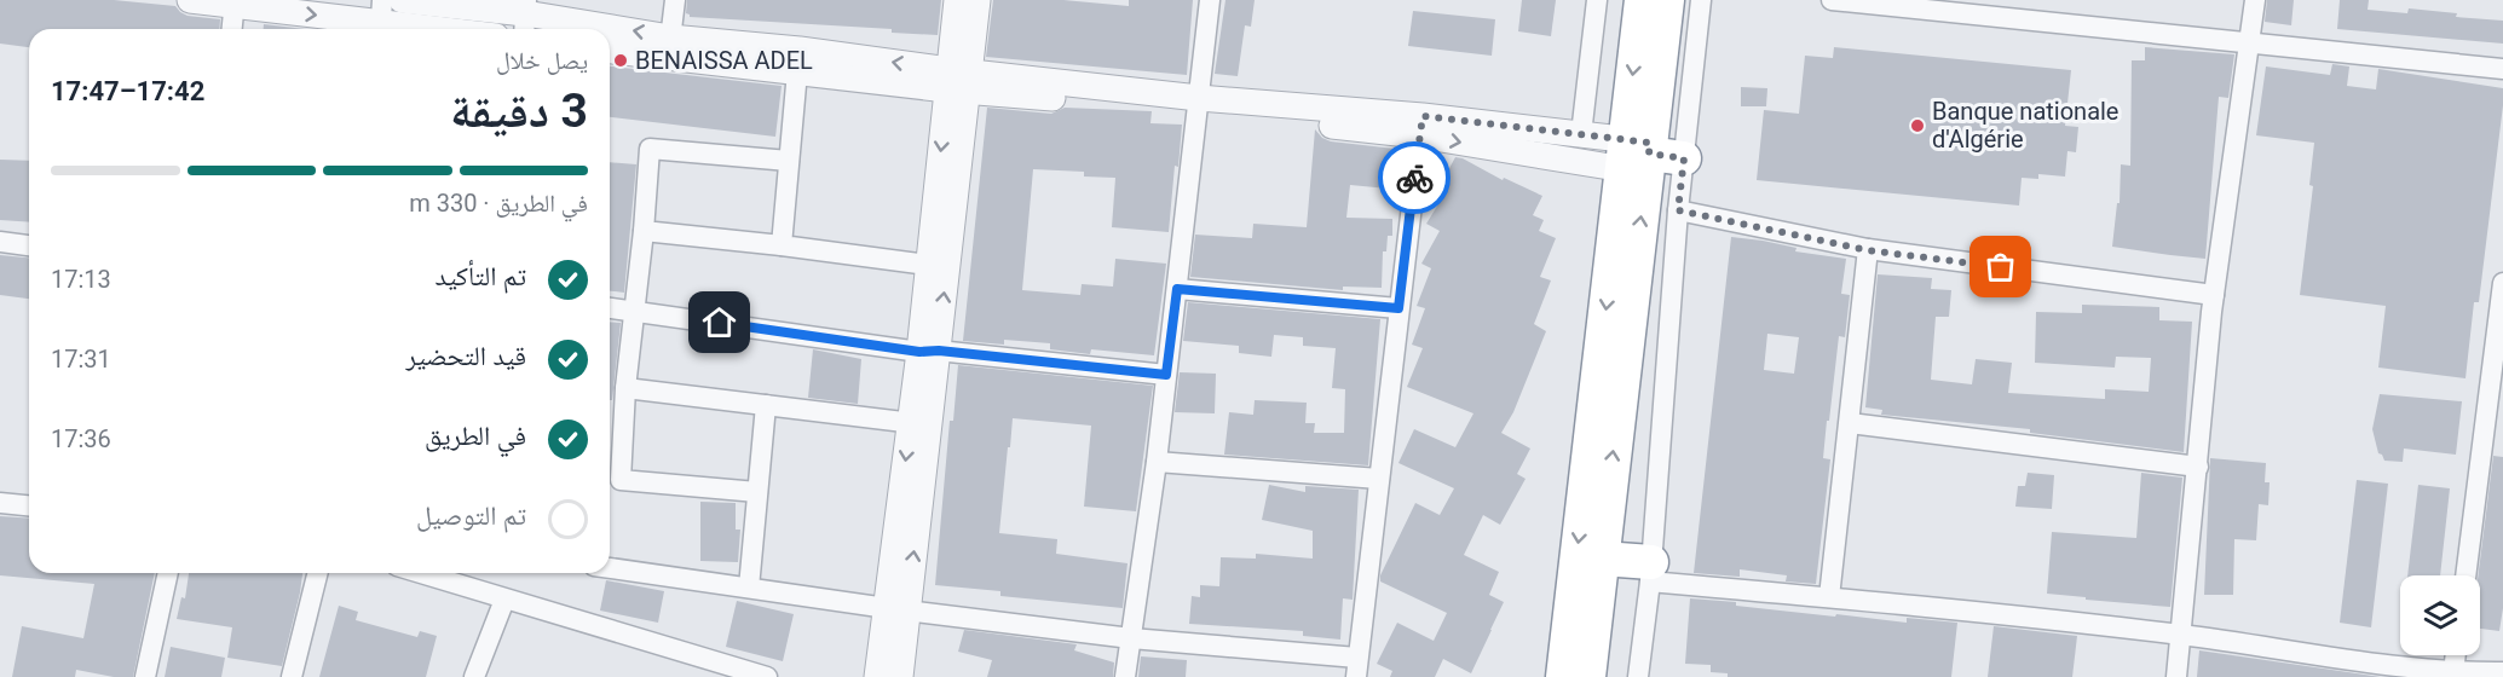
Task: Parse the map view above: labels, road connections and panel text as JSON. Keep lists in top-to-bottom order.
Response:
{
  "places": ["BENAISSA ADEL", "Banque nationale d'Algérie"],
  "page": {
    "heading": ["3 دقيقة", "يصل خلال", "17:42–17:47"],
    "bar": "في الطريق · 330 m",
    "list": [
      ["تم التأكيد", "17:13"],
      ["قيد التحضير", "17:31"],
      ["في الطريق", "17:36"],
      "تم التوصيل"
    ]
  }
}
